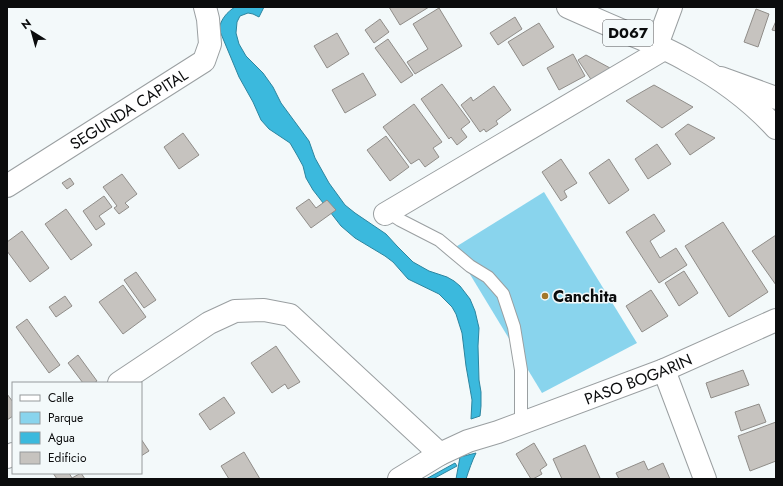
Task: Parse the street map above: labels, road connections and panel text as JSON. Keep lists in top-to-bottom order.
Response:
{
  "streets": {
    "street": ["D067", "SEGUNDA CAPITAL", "PASO BOGARIN"]
  },
  "places": ["Canchita"],
  "legend": [
    "Calle",
    "Parque",
    "Agua",
    "Edificio"
  ],
  "north": "top left"
}
